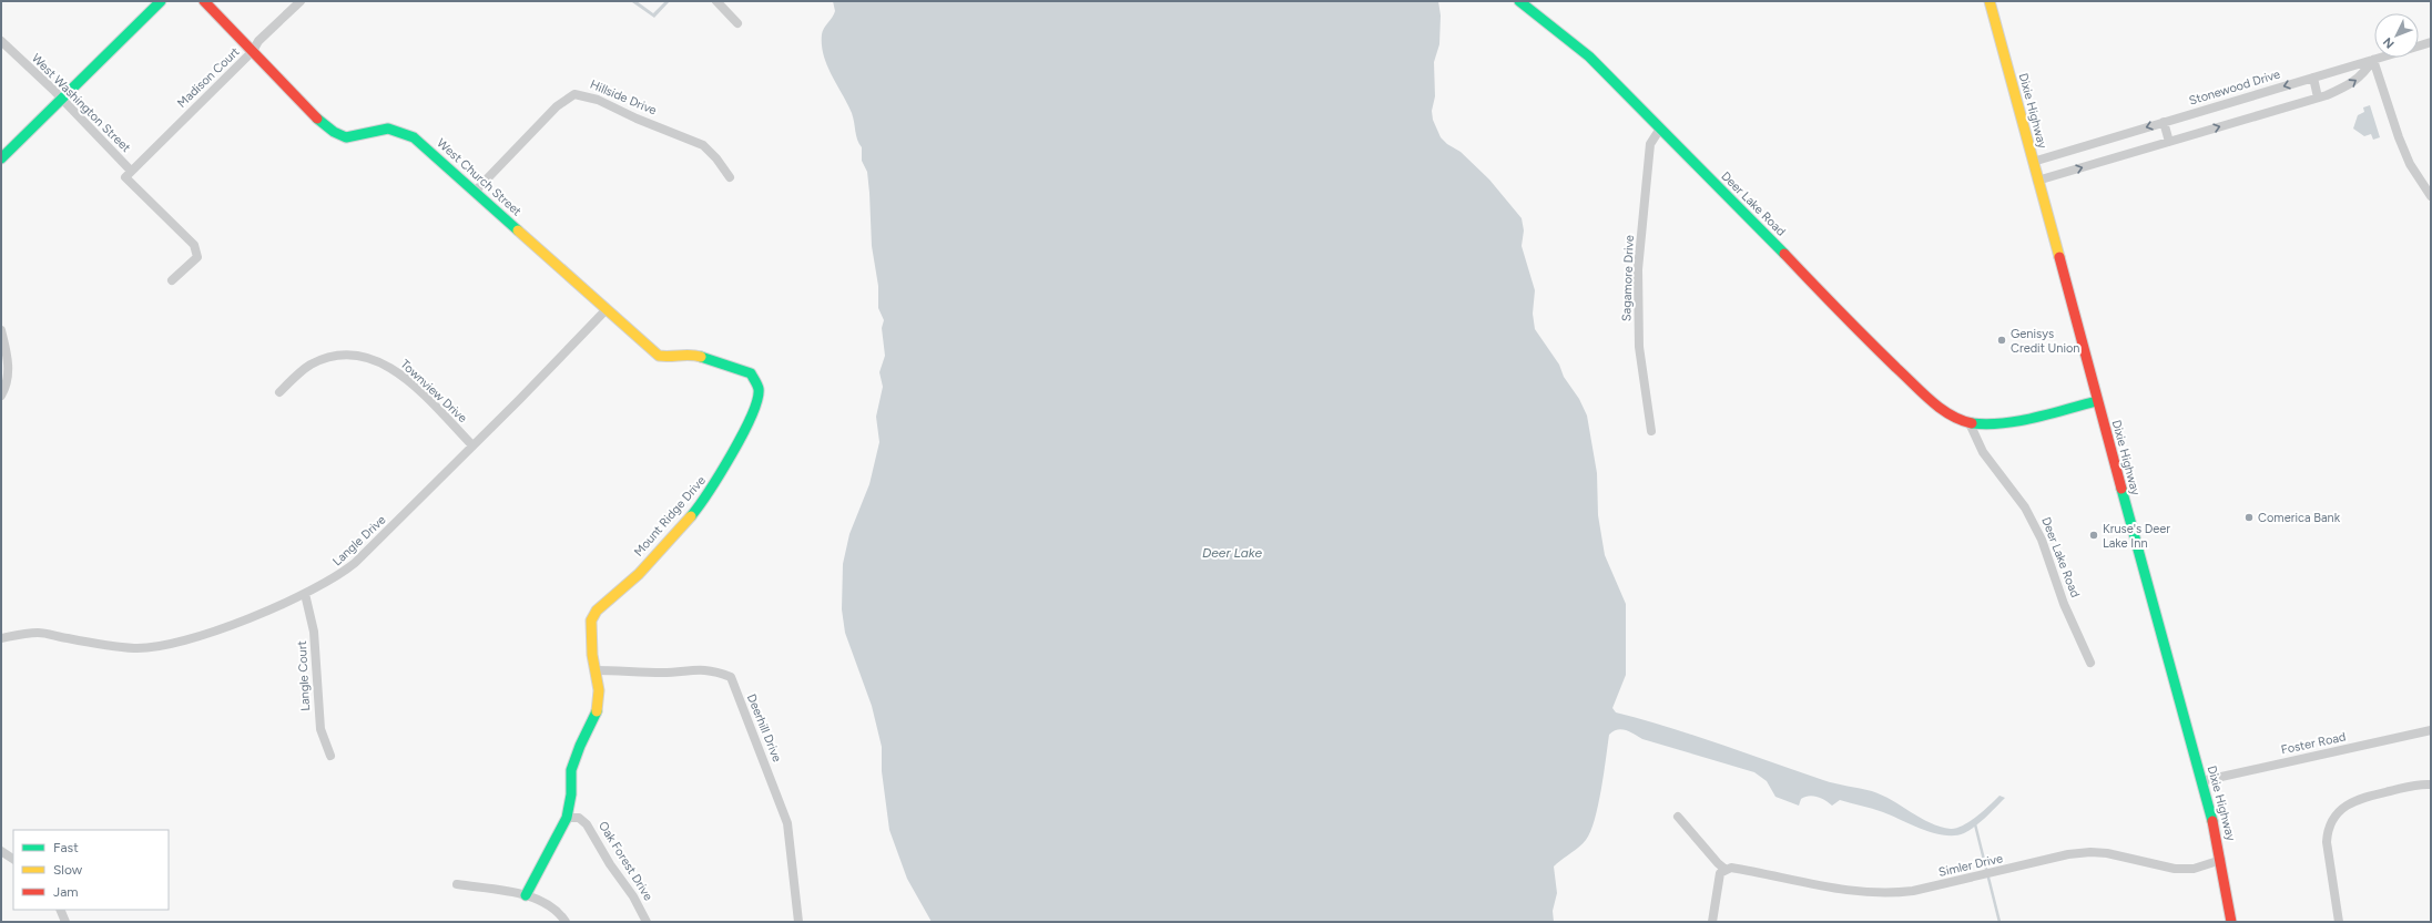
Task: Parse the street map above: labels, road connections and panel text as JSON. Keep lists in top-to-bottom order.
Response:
{
  "streets": {
    "street": [
      "Madison Court",
      "Stonewood Drive",
      "Hillside Drive",
      "West Washington Street",
      "Dixie Highway",
      "West Church Street",
      "Deer Lake Road",
      "Sagamore Drive",
      "Townview Drive",
      "Mount Ridge Drive",
      "Langle Drive",
      "Langle Court",
      "Deerhill Drive",
      "Foster Road",
      "Oak Forest Drive",
      "Simler Drive"
    ]
  },
  "crossings": [
    ["Madison Court", "West Washington Street"],
    ["Madison Court", "West Church Street"],
    ["Stonewood Drive", "Dixie Highway"],
    ["Hillside Drive", "West Church Street"],
    ["Dixie Highway", "Deer Lake Road"],
    ["Dixie Highway", "Foster Road"],
    ["Dixie Highway", "Simler Drive"],
    ["West Church Street", "Mount Ridge Drive"],
    ["West Church Street", "Langle Drive"],
    ["Deer Lake Road", "Sagamore Drive"],
    ["Townview Drive", "Langle Drive"],
    ["Mount Ridge Drive", "Deerhill Drive"],
    ["Langle Drive", "Langle Court"]
  ],
  "water": ["Deer Lake"],
  "places": ["Genisys Credit Union", "Comerica Bank", "Kruse's Deer Lake Inn"],
  "legend": ["Fast", "Slow", "Jam"],
  "north": "bottom left"
}
